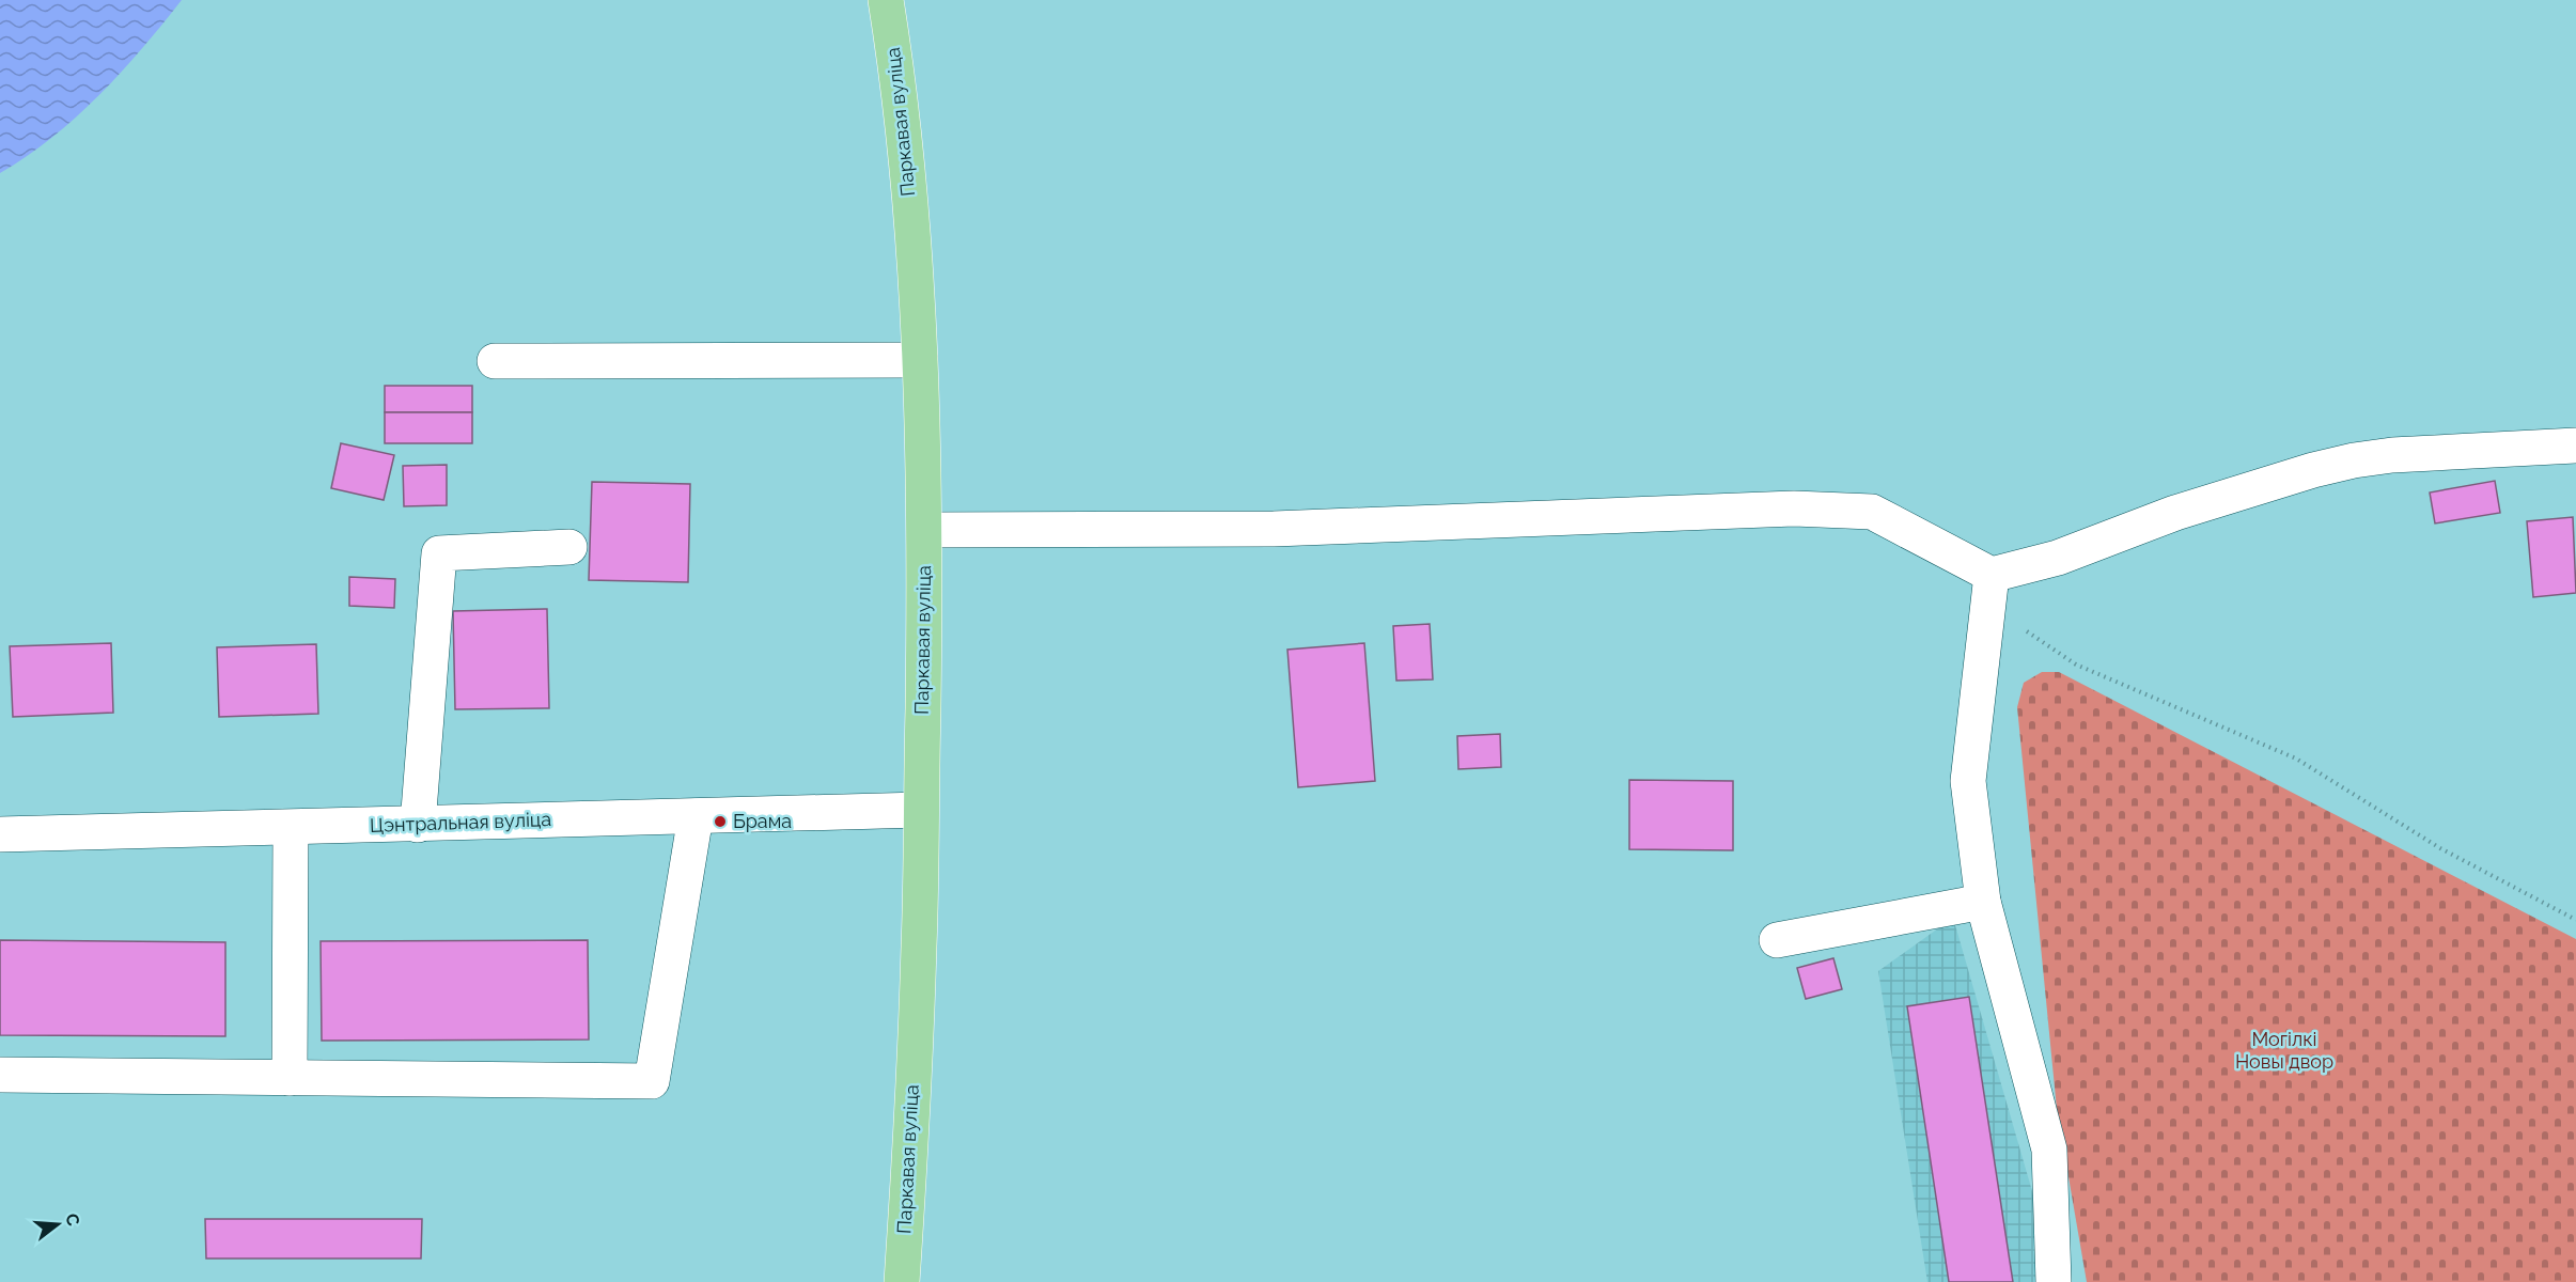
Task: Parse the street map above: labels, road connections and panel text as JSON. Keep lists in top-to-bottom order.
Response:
{
  "streets": {
    "main road": ["Паркавая вуліца"],
    "street": ["Цэнтральная вуліца"]
  },
  "crossings": [
    ["Паркавая вуліца", "Цэнтральная вуліца"]
  ],
  "parks": ["Могілкі Новы двор"],
  "places": ["Брама"],
  "north": "right"
}
